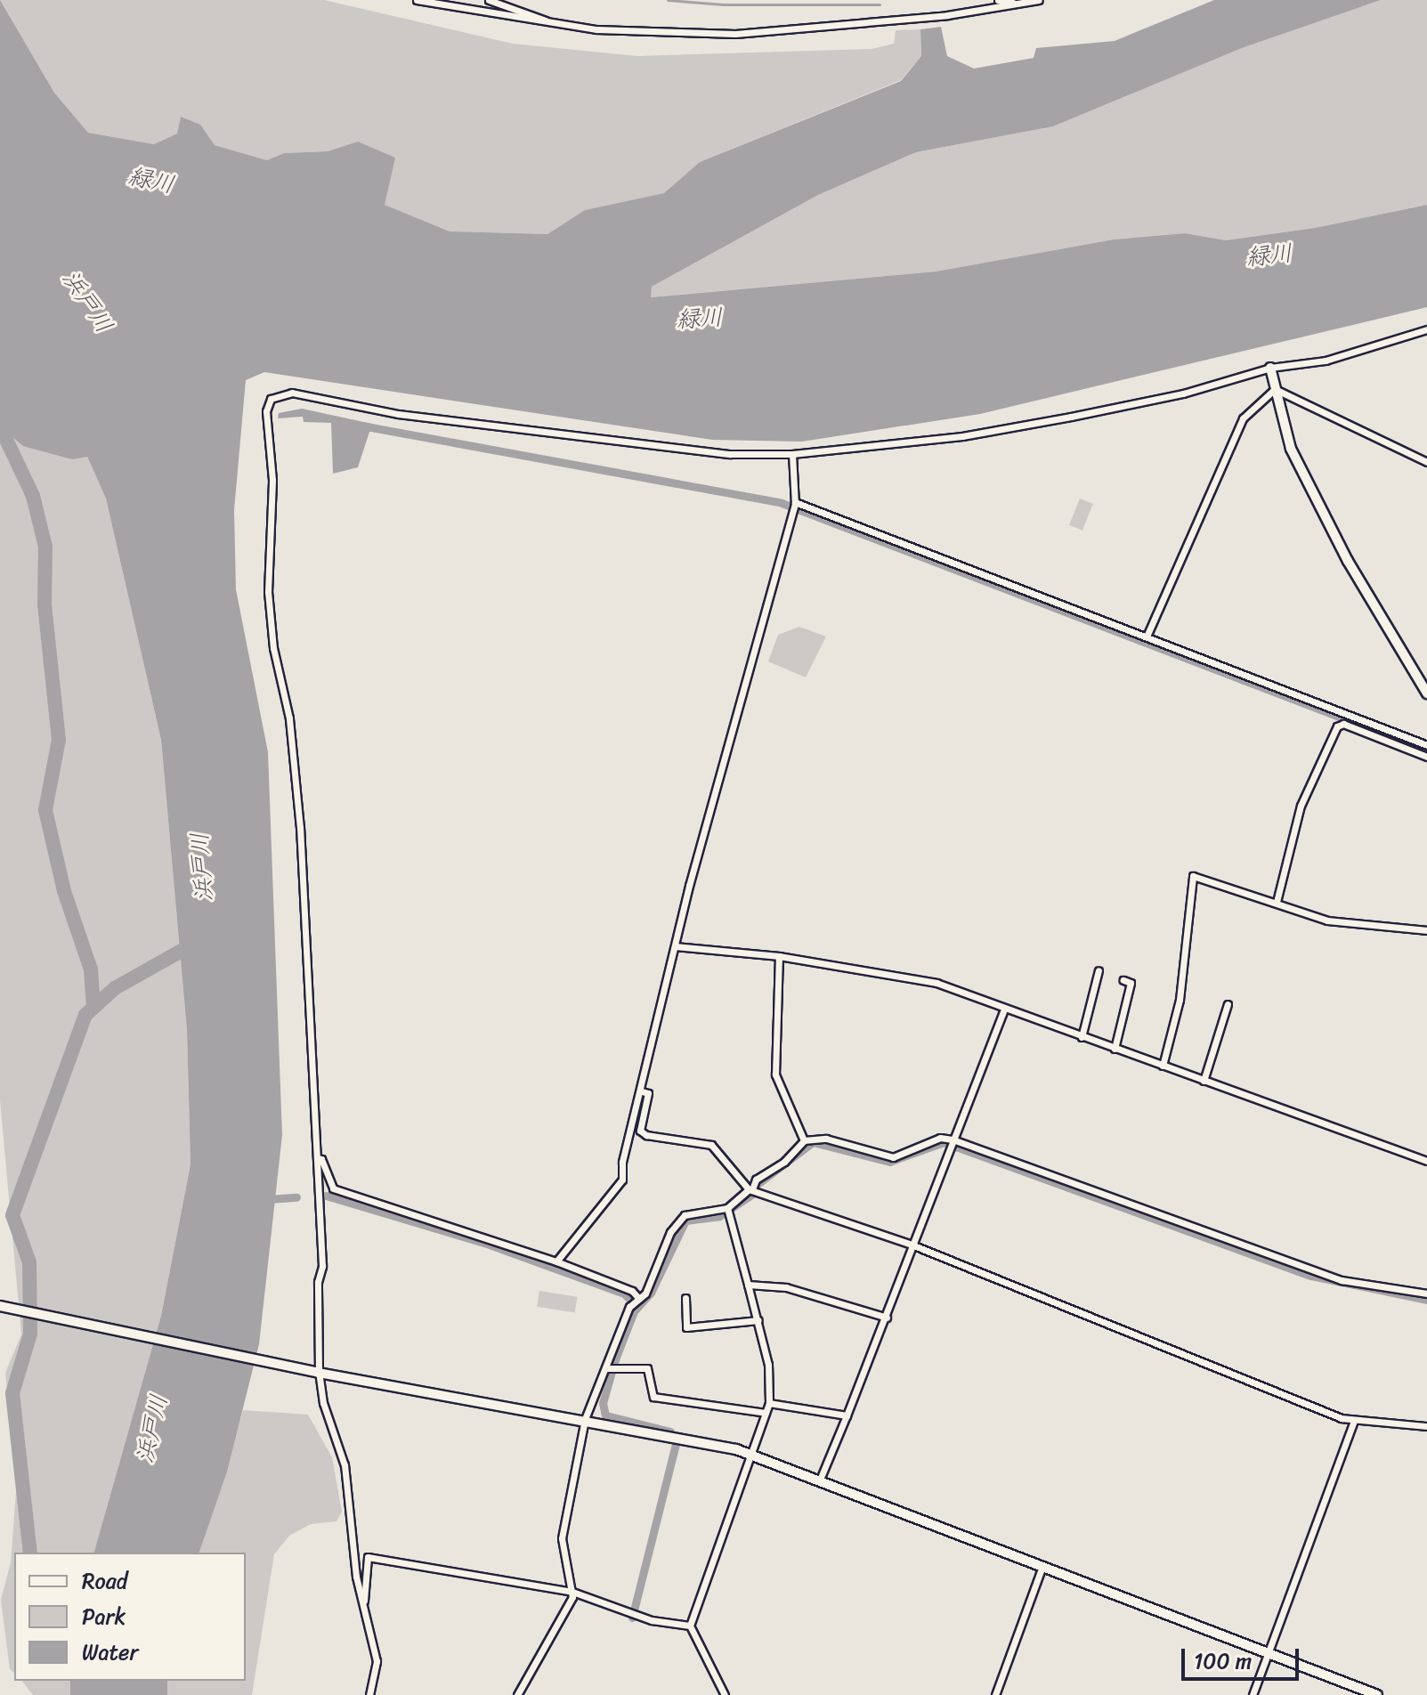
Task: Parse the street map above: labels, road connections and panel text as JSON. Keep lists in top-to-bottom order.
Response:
{
  "water": ["緑川", "浜戸川"],
  "legend": ["Road", "Park", "Water"],
  "scale_bar": "100 m"
}
